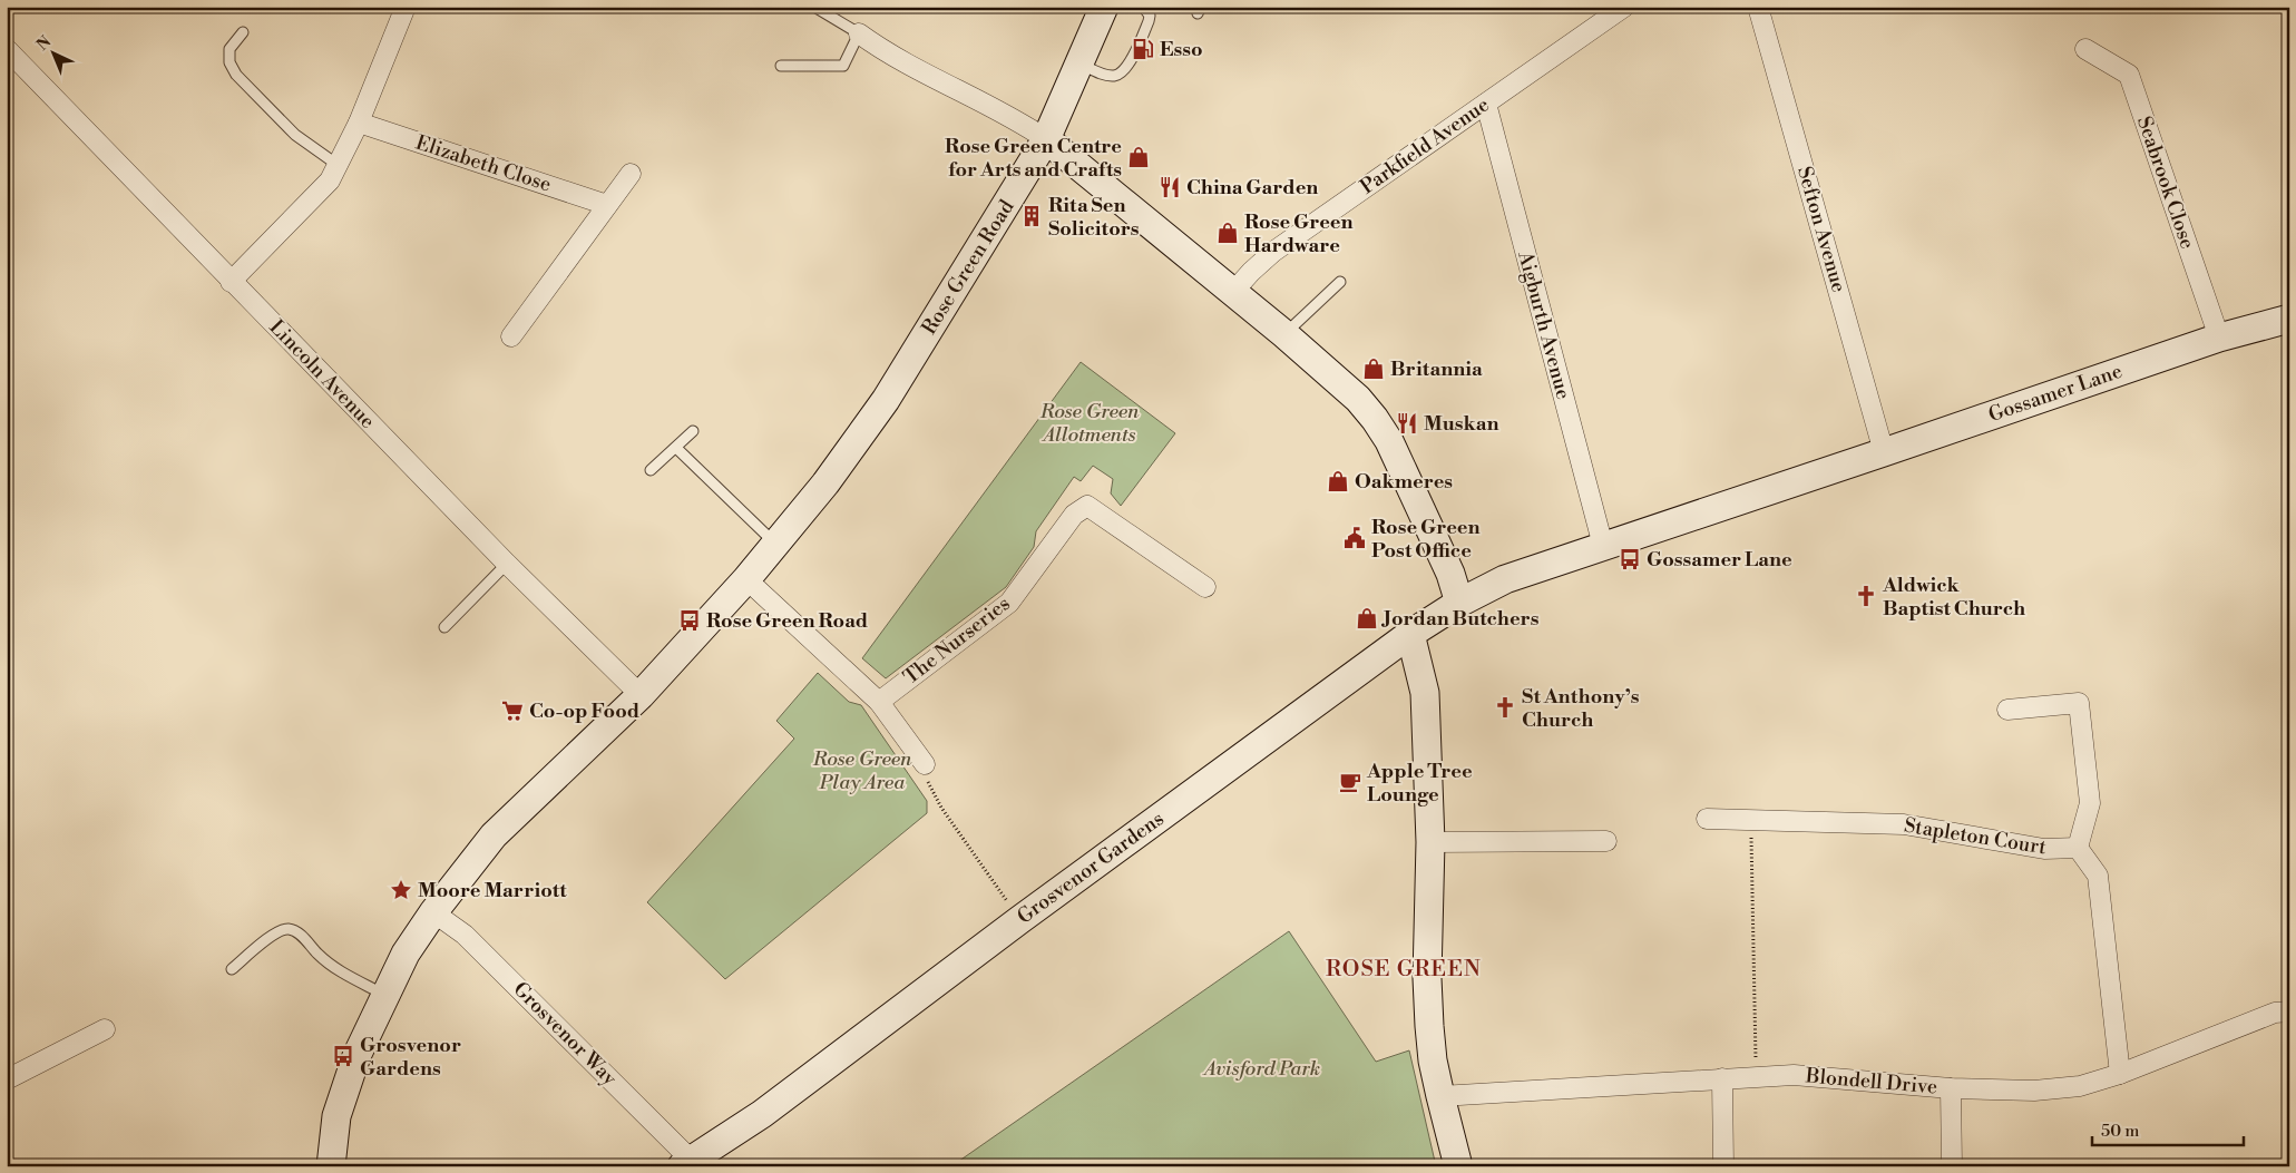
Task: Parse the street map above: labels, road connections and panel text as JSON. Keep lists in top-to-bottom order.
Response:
{
  "streets": {
    "street": [
      "Parkfield Avenue",
      "Elizabeth Close",
      "Seabrook Close",
      "Sefton Avenue",
      "Rose Green Road",
      "Aigburth Avenue",
      "Lincoln Avenue",
      "Gossamer Lane",
      "The Nurseries",
      "Stapleton Court",
      "Grosvenor Gardens",
      "Grosvenor Way",
      "Blondell Drive"
    ]
  },
  "crossings": [
    ["Parkfield Avenue", "Aigburth Avenue"],
    ["Seabrook Close", "Gossamer Lane"],
    ["Sefton Avenue", "Gossamer Lane"],
    ["Rose Green Road", "Lincoln Avenue"],
    ["Rose Green Road", "Grosvenor Way"],
    ["Aigburth Avenue", "Gossamer Lane"],
    ["Gossamer Lane", "Grosvenor Gardens"],
    ["Grosvenor Gardens", "Grosvenor Way"]
  ],
  "districts": ["ROSE GREEN"],
  "parks": ["Rose Green Allotments", "Rose Green Play Area", "Avisford Park"],
  "places": {
    "fuel station": ["Esso"],
    "shop": [
      "Rose Green Centre for Arts and Crafts",
      "Rose Green Hardware",
      "Britannia",
      "Oakmeres",
      "Jordan Butchers"
    ],
    "restaurant": ["China Garden", "Muskan"],
    "building": ["Rita Sen Solicitors"],
    "public building": ["Rose Green Post Office"],
    "bus stop": ["Gossamer Lane", "Rose Green Road", "Grosvenor Gardens"],
    "church": ["Aldwick Baptist Church", "St Anthony’s Church"],
    "supermarket": ["Co-op Food"],
    "cafe": ["Apple Tree Lounge"],
    "place": ["Moore Marriott"]
  },
  "scale_bar": "50 m",
  "north": "top left"
}
